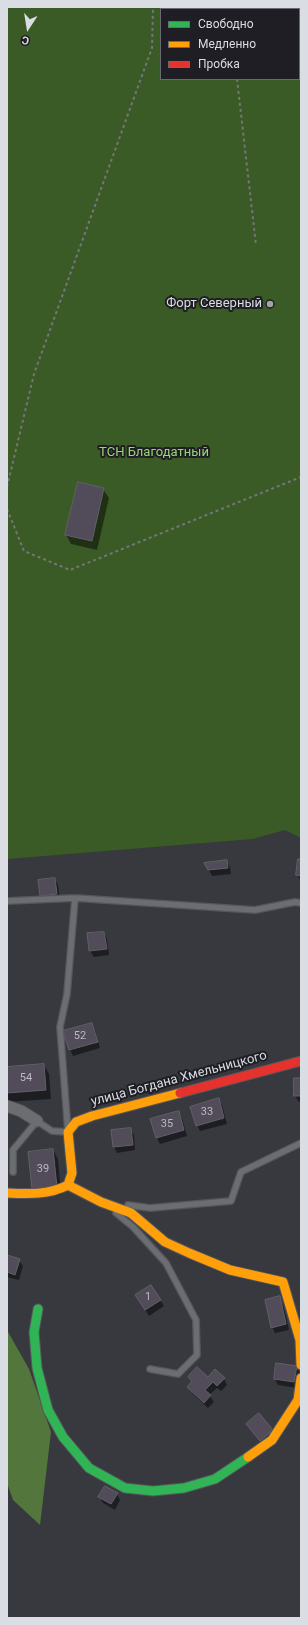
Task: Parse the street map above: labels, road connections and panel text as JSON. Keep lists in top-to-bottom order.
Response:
{
  "streets": {
    "street": ["улица Богдана Хмельницкого"]
  },
  "parks": ["ТСН Благодатный"],
  "places": ["Форт Северный"],
  "house_numbers": [
    "52",
    "54",
    "33",
    "35",
    "39",
    "1"
  ],
  "legend": ["Свободно", "Медленно", "Пробка"],
  "north": "bottom"
}
